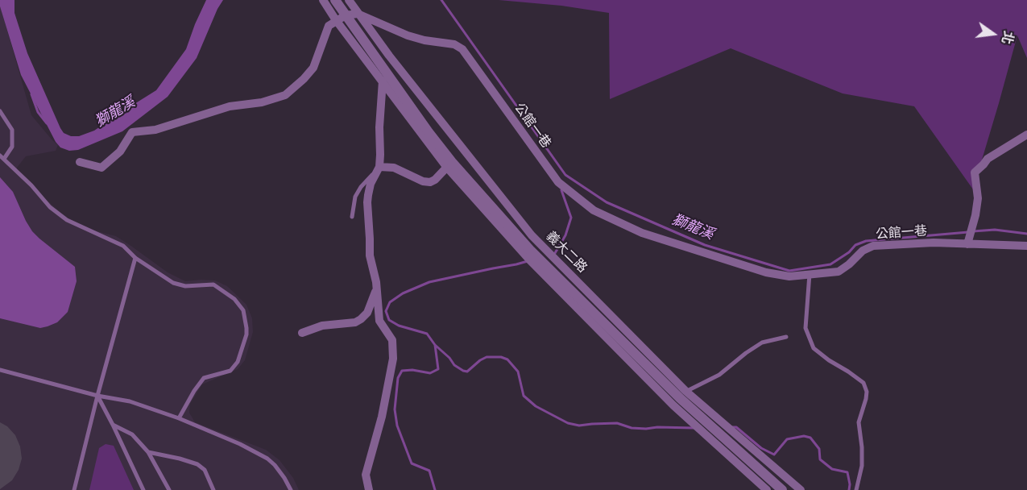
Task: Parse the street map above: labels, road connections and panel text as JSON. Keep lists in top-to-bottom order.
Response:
{
  "streets": {
    "street": ["公館一巷", "義大二路"]
  },
  "crossings": [
    ["公館一巷", "義大二路"]
  ],
  "water": ["獅龍溪"],
  "north": "right"
}
